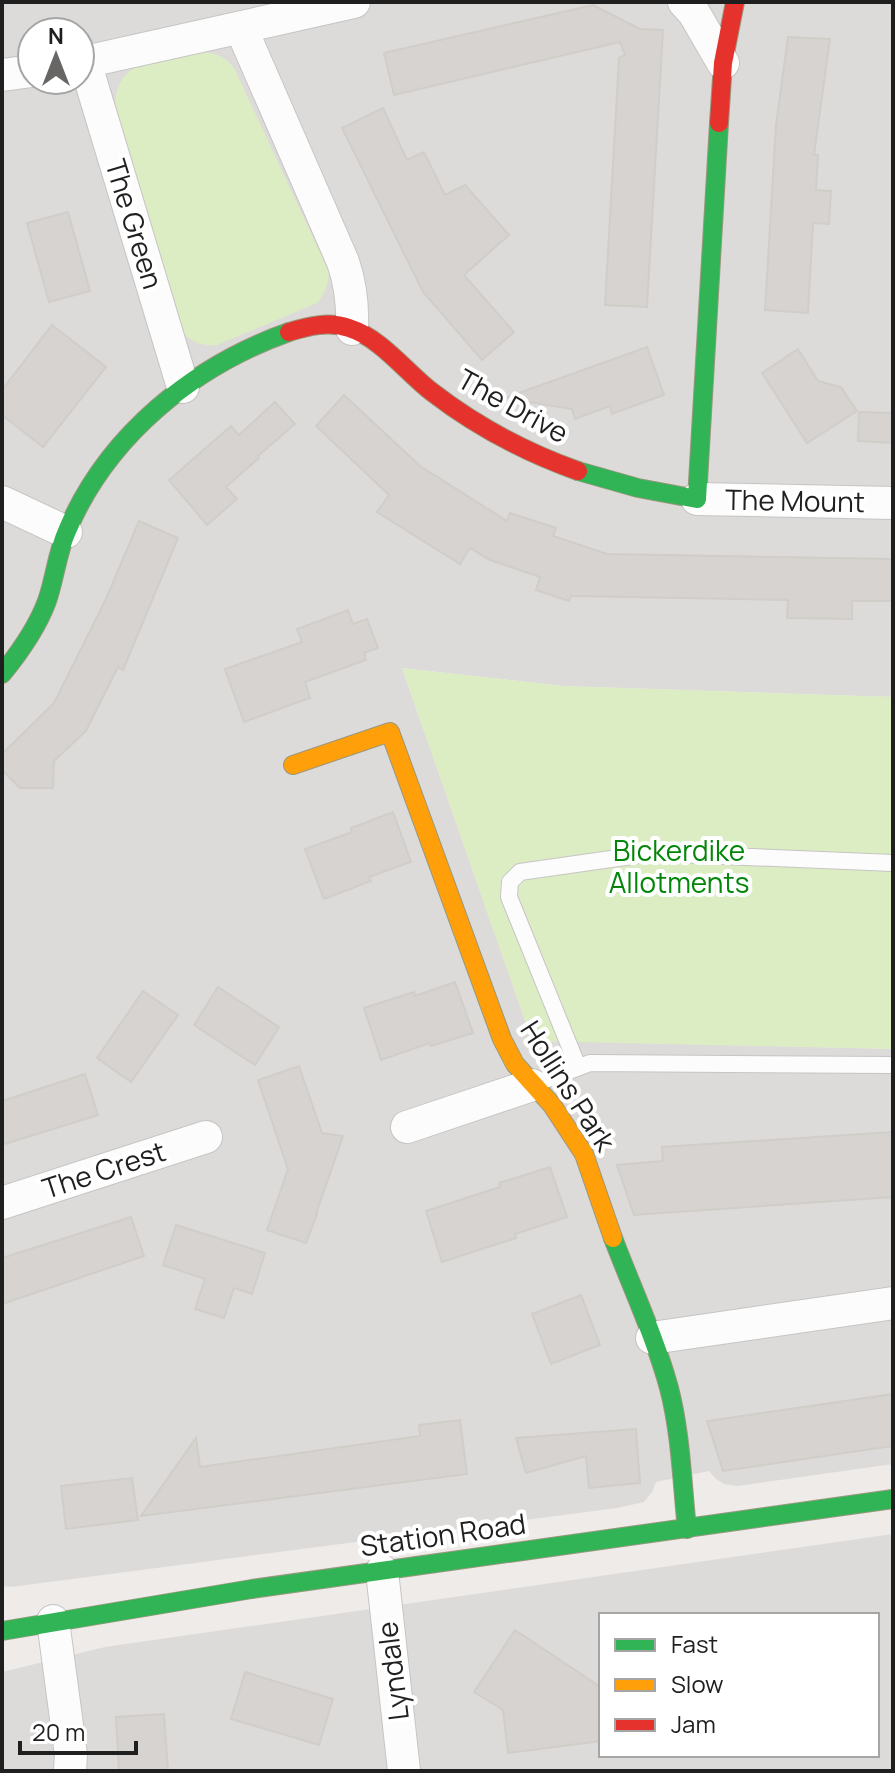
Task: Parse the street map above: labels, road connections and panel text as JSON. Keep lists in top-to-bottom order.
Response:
{
  "streets": {
    "street": [
      "The Green",
      "The Drive",
      "The Mount",
      "Hollins Park",
      "The Crest",
      "Station Road",
      "Lyndale"
    ]
  },
  "crossings": [
    ["The Green", "The Drive"],
    ["The Drive", "The Mount"],
    ["Hollins Park", "Station Road"],
    ["Station Road", "Lyndale"]
  ],
  "parks": ["Bickerdike Allotments"],
  "legend": ["Fast", "Slow", "Jam"],
  "scale_bar": "20 m",
  "north": "top"
}
